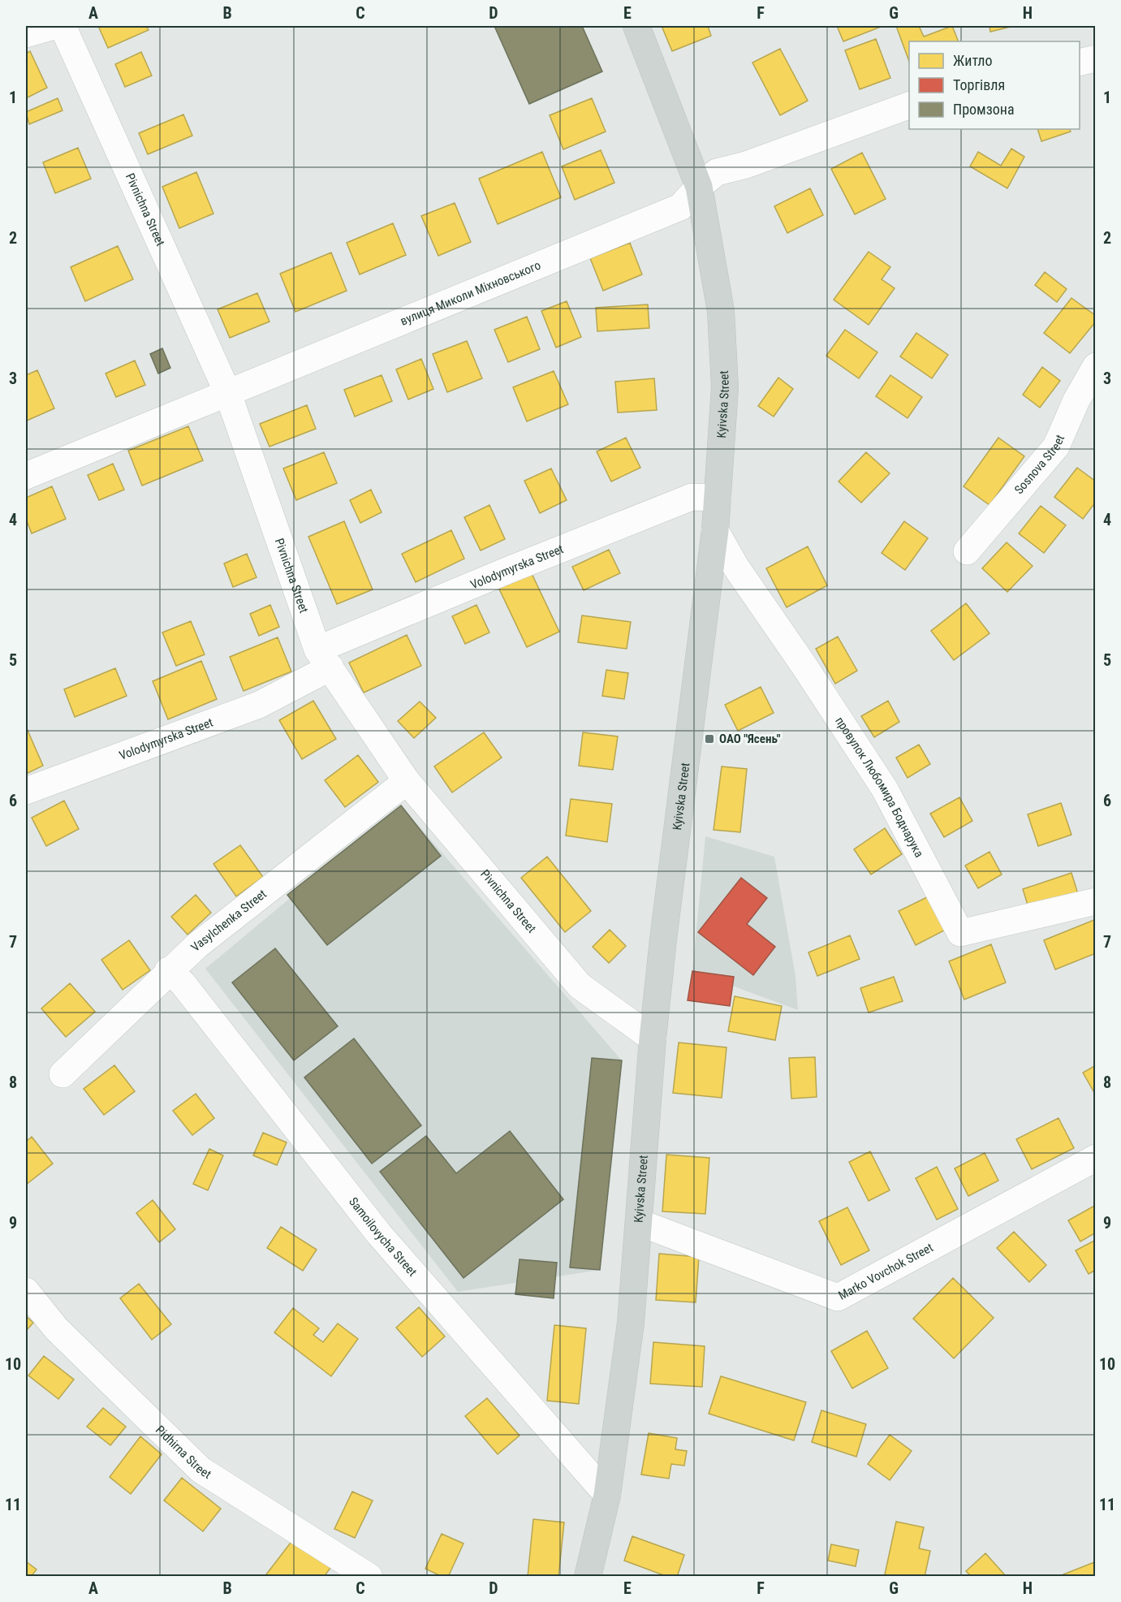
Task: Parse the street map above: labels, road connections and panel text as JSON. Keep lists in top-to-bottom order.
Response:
{
  "streets": {
    "main road": ["Kyivska Street"],
    "street": [
      "Pivnichna Street",
      "вулиця Миколи Міхновського",
      "Sosnova Street",
      "Volodymyrska Street",
      "провулок Любомира Боднарука",
      "Vasylchenka Street",
      "Samoilovycha Street",
      "Marko Vovchok Street",
      "Pidhirna Street"
    ]
  },
  "crossings": [
    ["Pivnichna Street", "вулиця Миколи Міхновського"],
    ["Pivnichna Street", "Kyivska Street"],
    ["Pivnichna Street", "Volodymyrska Street"],
    ["Pivnichna Street", "Vasylchenka Street"],
    ["вулиця Миколи Міхновського", "Kyivska Street"],
    ["Kyivska Street", "Volodymyrska Street"],
    ["Kyivska Street", "провулок Любомира Боднарука"],
    ["Kyivska Street", "Samoilovycha Street"],
    ["Kyivska Street", "Marko Vovchok Street"],
    ["Vasylchenka Street", "Samoilovycha Street"]
  ],
  "places": {
    "transit": ["ОАО \"Ясень\""]
  },
  "legend": ["Житло", "Торгівля", "Промзона"],
  "grid": {
    "columns": [
      "A",
      "B",
      "C",
      "D",
      "E",
      "F",
      "G",
      "H"
    ],
    "rows": [
      "1",
      "2",
      "3",
      "4",
      "5",
      "6",
      "7",
      "8",
      "9",
      "10",
      "11"
    ]
  }
}
